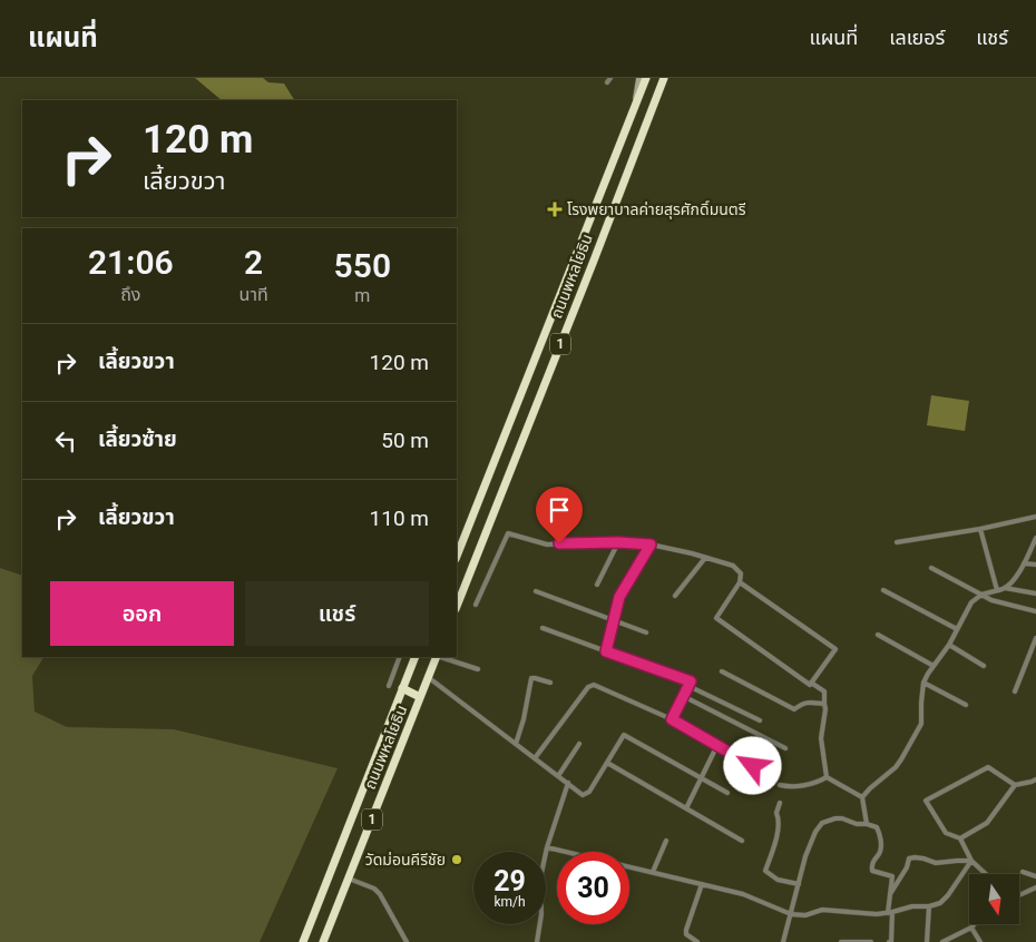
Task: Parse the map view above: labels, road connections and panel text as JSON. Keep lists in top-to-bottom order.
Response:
{
  "streets": {
    "highway": ["ถนนพหลโยธิน", "1"]
  },
  "crossings": [
    ["ถนนพหลโยธิน", "1"]
  ],
  "places": {
    "health": ["โรงพยาบาลค่ายสุรศักดิ์มนตรี"],
    "other": ["วัดม่อนคีรีชัย"]
  },
  "north": "bottom",
  "page": {
    "header": "แผนที่",
    "nav": ["แผนที่", "เลเยอร์", "แชร์"],
    "turn": ["120 m", "เลี้ยวขวา"],
    "eta": [
      "21:06",
      "ถึง",
      "2",
      "นาที",
      "550",
      "m"
    ],
    "list": [
      {
        "name": "เลี้ยวขวา",
        "value": "120 m"
      },
      {
        "name": "เลี้ยวซ้าย",
        "value": "50 m"
      },
      {
        "name": "เลี้ยวขวา",
        "value": "110 m"
      }
    ],
    "buttons": ["ออก", "แชร์"],
    "speed": "29 km/h",
    "limit": "30"
  }
}
